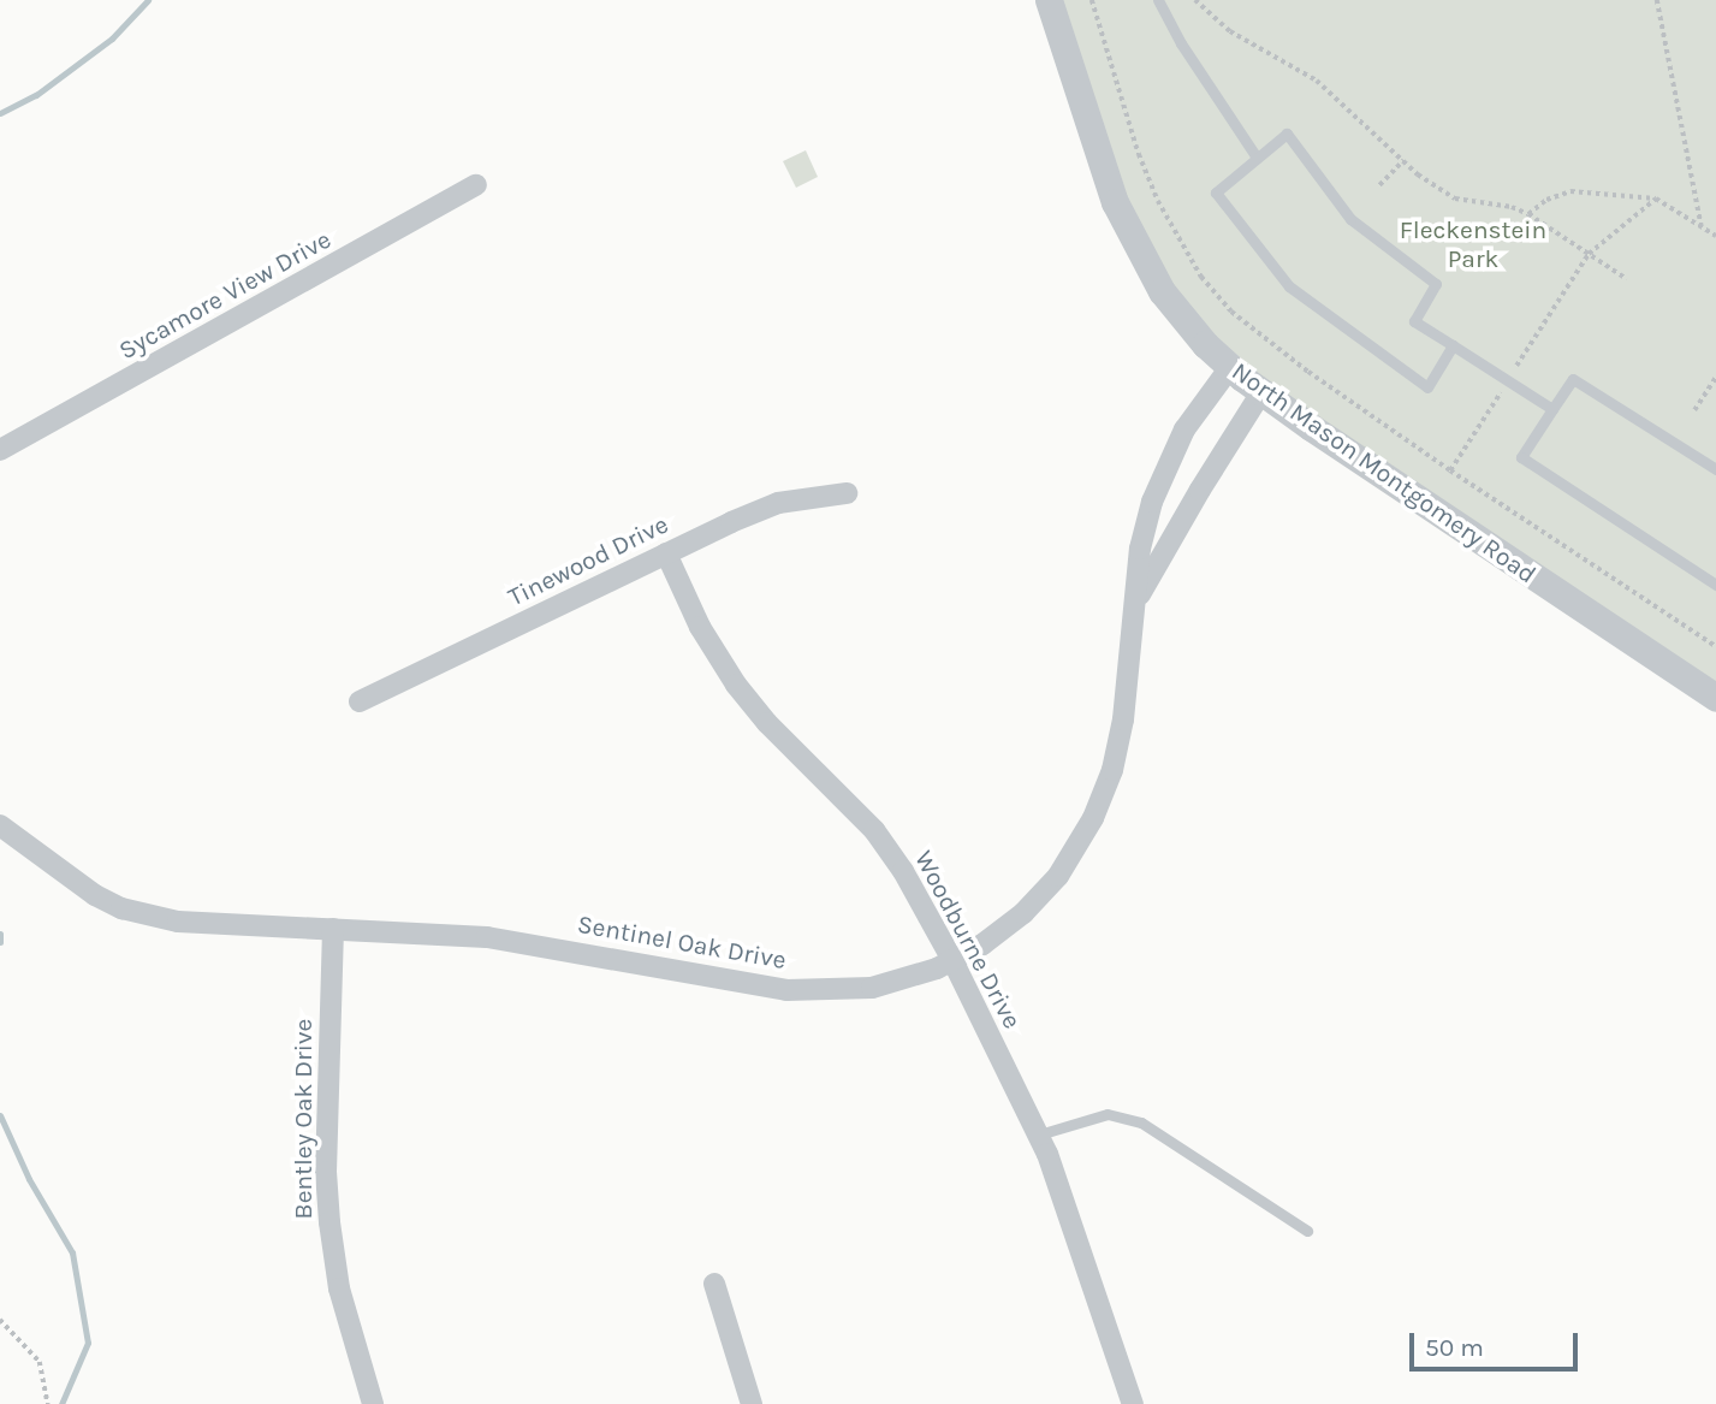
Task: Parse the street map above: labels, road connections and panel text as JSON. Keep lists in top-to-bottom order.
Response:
{
  "streets": {
    "street": [
      "Sycamore View Drive",
      "North Mason Montgomery Road",
      "Tinewood Drive",
      "Woodburne Drive",
      "Sentinel Oak Drive",
      "Bentley Oak Drive"
    ]
  },
  "crossings": [
    ["North Mason Montgomery Road", "Sentinel Oak Drive"],
    ["Tinewood Drive", "Woodburne Drive"],
    ["Woodburne Drive", "Sentinel Oak Drive"],
    ["Sentinel Oak Drive", "Bentley Oak Drive"]
  ],
  "parks": ["Fleckenstein Park"],
  "scale_bar": "50 m"
}
